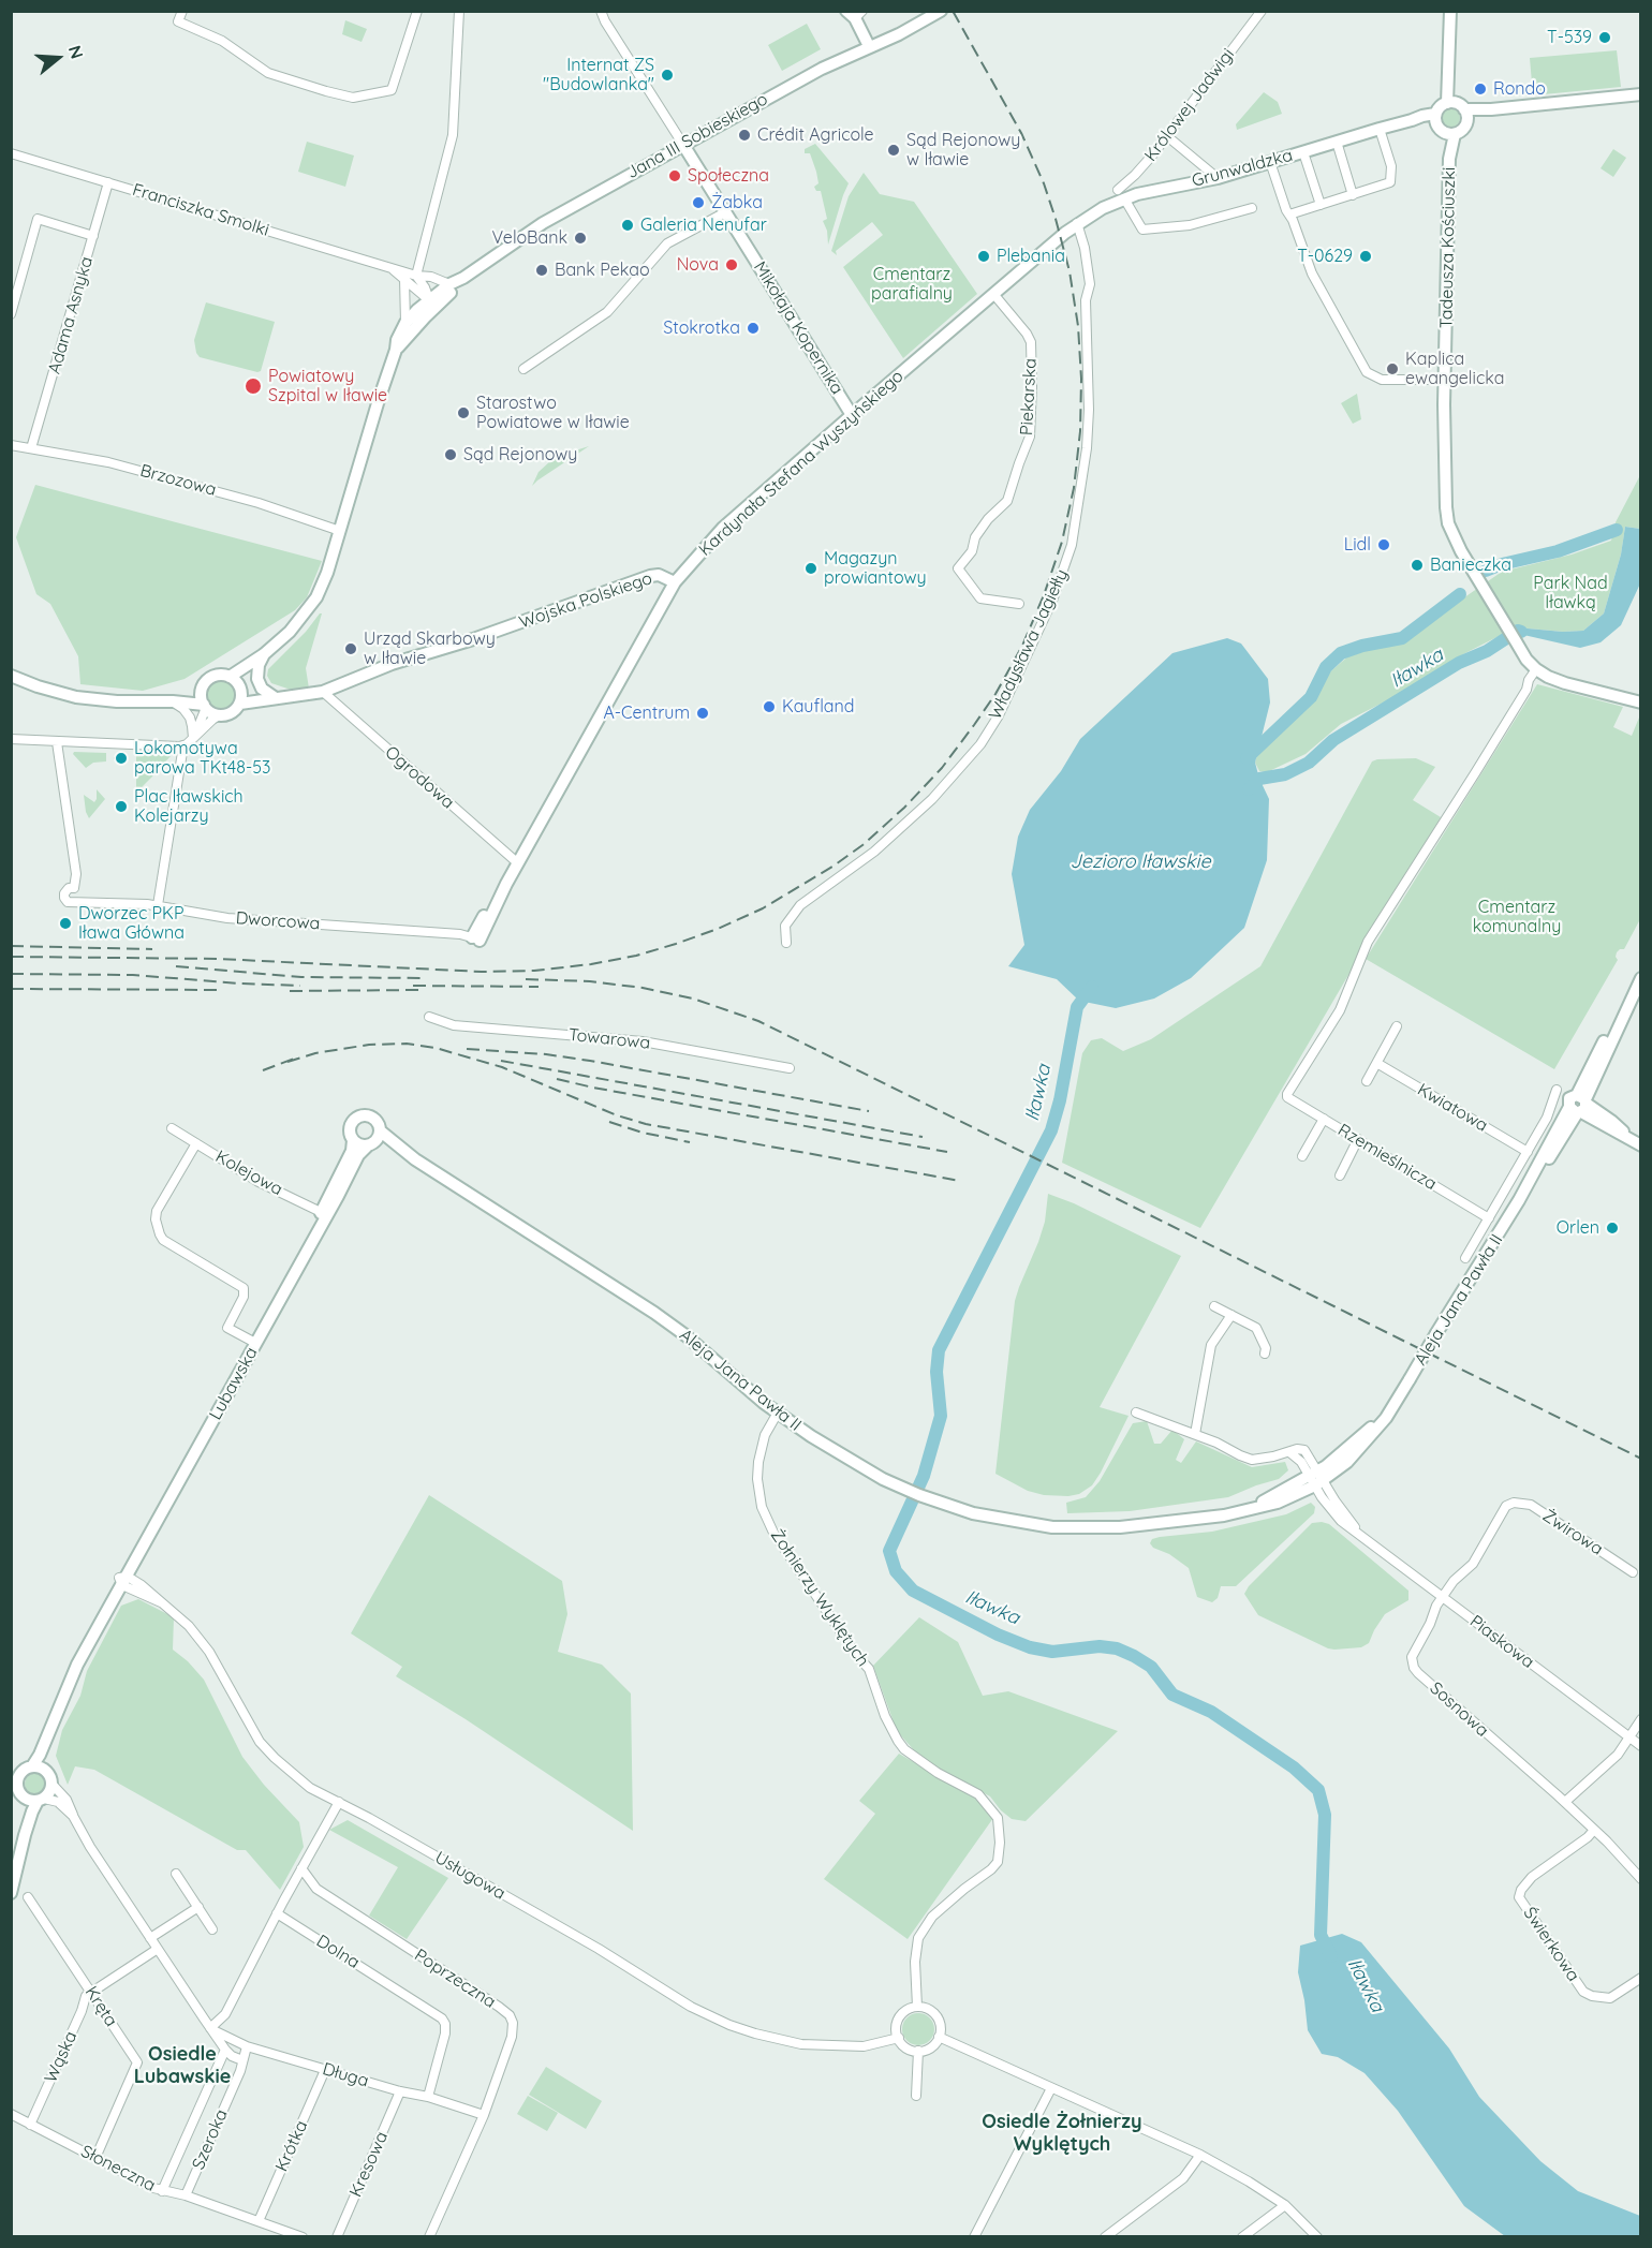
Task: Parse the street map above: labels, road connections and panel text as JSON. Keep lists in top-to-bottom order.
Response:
{
  "streets": {
    "street": [
      "Królowej Jadwigi",
      "Jana III Sobieskiego",
      "Grunwaldzka",
      "Franciszka Smolki",
      "Tadeusza Kościuszki",
      "Adama Asnyka",
      "Mikołaja Kopernika",
      "Piekarska",
      "Kardynała Stefana Wyszyńskiego",
      "Brzozowa",
      "Wojska Polskiego",
      "Władysława Jagiełły",
      "Ogrodowa",
      "Dworcowa",
      "Towarowa",
      "Kwiatowa",
      "Rzemieślnicza",
      "Kolejowa",
      "Aleja Jana Pawła II",
      "Lubawska",
      "Żwirowa",
      "Żołnierzy Wyklętych",
      "Piaskowa",
      "Sosnowa",
      "Usługowa",
      "Świerkowa",
      "Dolna",
      "Poprzeczna",
      "Kręta",
      "Wąska",
      "Długa",
      "Szeroka",
      "Krótka",
      "Kresowa",
      "Słoneczna"
    ]
  },
  "crossings": [
    ["Królowej Jadwigi", "Grunwaldzka"],
    ["Jana III Sobieskiego", "Franciszka Smolki"],
    ["Jana III Sobieskiego", "Mikołaja Kopernika"],
    ["Grunwaldzka", "Tadeusza Kościuszki"],
    ["Grunwaldzka", "Kardynała Stefana Wyszyńskiego"],
    ["Grunwaldzka", "Władysława Jagiełły"],
    ["Franciszka Smolki", "Adama Asnyka"],
    ["Tadeusza Kościuszki", "Rzemieślnicza"],
    ["Adama Asnyka", "Brzozowa"],
    ["Mikołaja Kopernika", "Kardynała Stefana Wyszyńskiego"],
    ["Piekarska", "Kardynała Stefana Wyszyńskiego"],
    ["Kardynała Stefana Wyszyńskiego", "Wojska Polskiego"],
    ["Kardynała Stefana Wyszyńskiego", "Władysława Jagiełły"],
    ["Kardynała Stefana Wyszyńskiego", "Ogrodowa"],
    ["Kardynała Stefana Wyszyńskiego", "Dworcowa"],
    ["Wojska Polskiego", "Ogrodowa"],
    ["Kolejowa", "Lubawska"],
    ["Aleja Jana Pawła II", "Lubawska"],
    ["Aleja Jana Pawła II", "Żołnierzy Wyklętych"],
    ["Aleja Jana Pawła II", "Piaskowa"],
    ["Lubawska", "Usługowa"],
    ["Lubawska", "Długa"],
    ["Żwirowa", "Piaskowa"],
    ["Żwirowa", "Sosnowa"],
    ["Żołnierzy Wyklętych", "Usługowa"],
    ["Piaskowa", "Sosnowa"],
    ["Sosnowa", "Świerkowa"],
    ["Dolna", "Długa"],
    ["Poprzeczna", "Długa"],
    ["Kręta", "Wąska"],
    ["Kręta", "Słoneczna"],
    ["Wąska", "Słoneczna"],
    ["Długa", "Szeroka"],
    ["Długa", "Krótka"],
    ["Długa", "Kresowa"],
    ["Szeroka", "Słoneczna"],
    ["Krótka", "Słoneczna"]
  ],
  "districts": ["Osiedle Lubawskie", "Osiedle Żołnierzy Wyklętych"],
  "water": ["Iławka", "Jezioro Iławskie"],
  "parks": ["Cmentarz parafialny", "Park Nad Iławką", "Cmentarz komunalny"],
  "places": [
    "T-539",
    "Internat ZS \"Budowlanka\"",
    "Rondo",
    "Crédit Agricole",
    "Sąd Rejonowy w Iławie",
    "Społeczna",
    "Żabka",
    "Galeria Nenufar",
    "VeloBank",
    "Plebania",
    "T-0629",
    "Nova",
    "Bank Pekao",
    "Stokrotka",
    "Kaplica ewangelicka",
    "Powiatowy Szpital w Iławie",
    "Starostwo Powiatowe w Iławie",
    "Sąd Rejonowy",
    "Lidl",
    "Banieczka",
    "Magazyn prowiantowy",
    "Urząd Skarbowy w Iławie",
    "Kaufland",
    "A-Centrum",
    "Lokomotywa parowa TKt48-53",
    "Plac Iławskich Kolejarzy",
    "Dworzec PKP Iława Główna",
    "Orlen"
  ],
  "north": "right"
}
